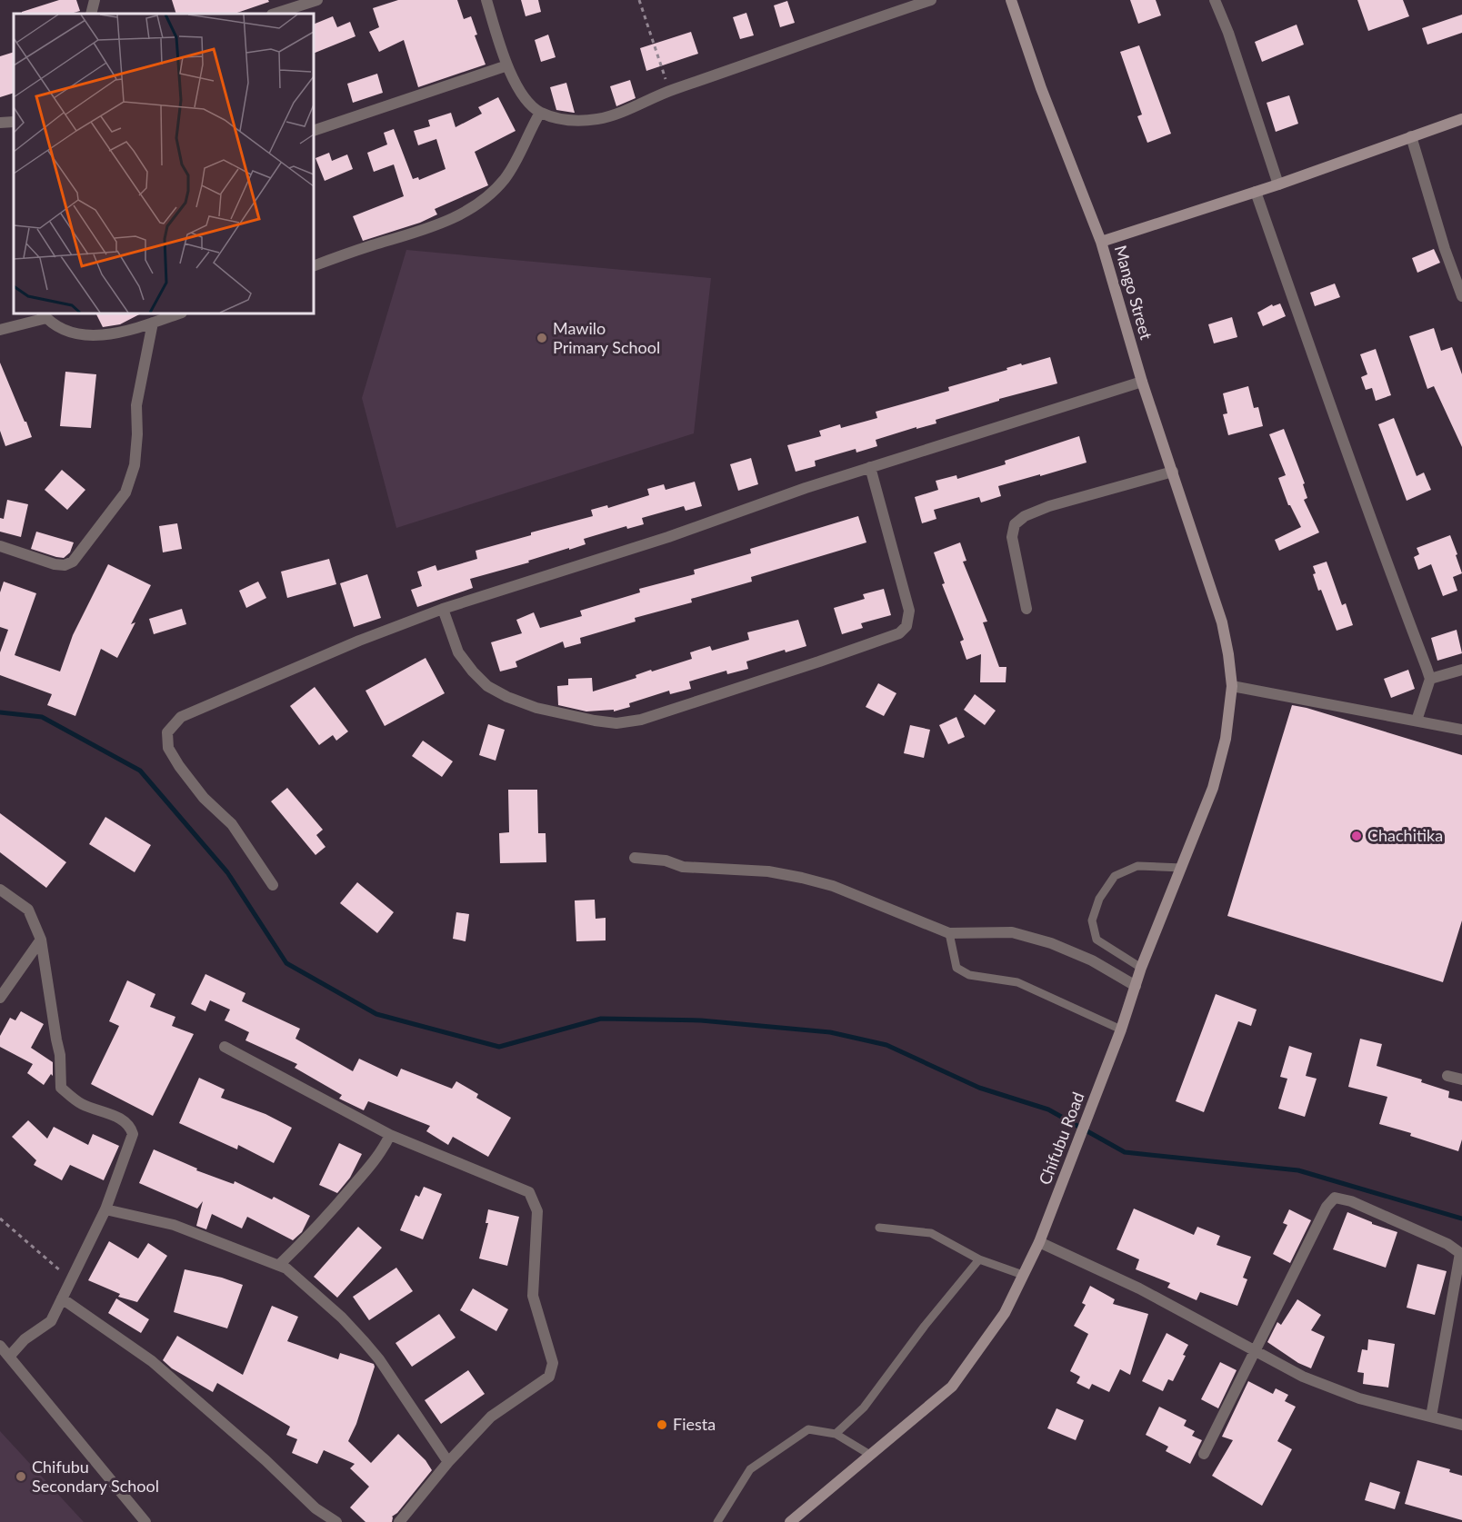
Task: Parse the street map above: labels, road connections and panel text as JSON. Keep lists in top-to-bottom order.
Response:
{
  "streets": {
    "main road": ["Mango Street", "Chifubu Road"]
  },
  "crossings": [
    ["Mango Street", "Chifubu Road"]
  ],
  "places": [
    "Mawilo Primary School",
    "Chachitika",
    "Fiesta",
    "Chifubu Secondary School"
  ]
}
